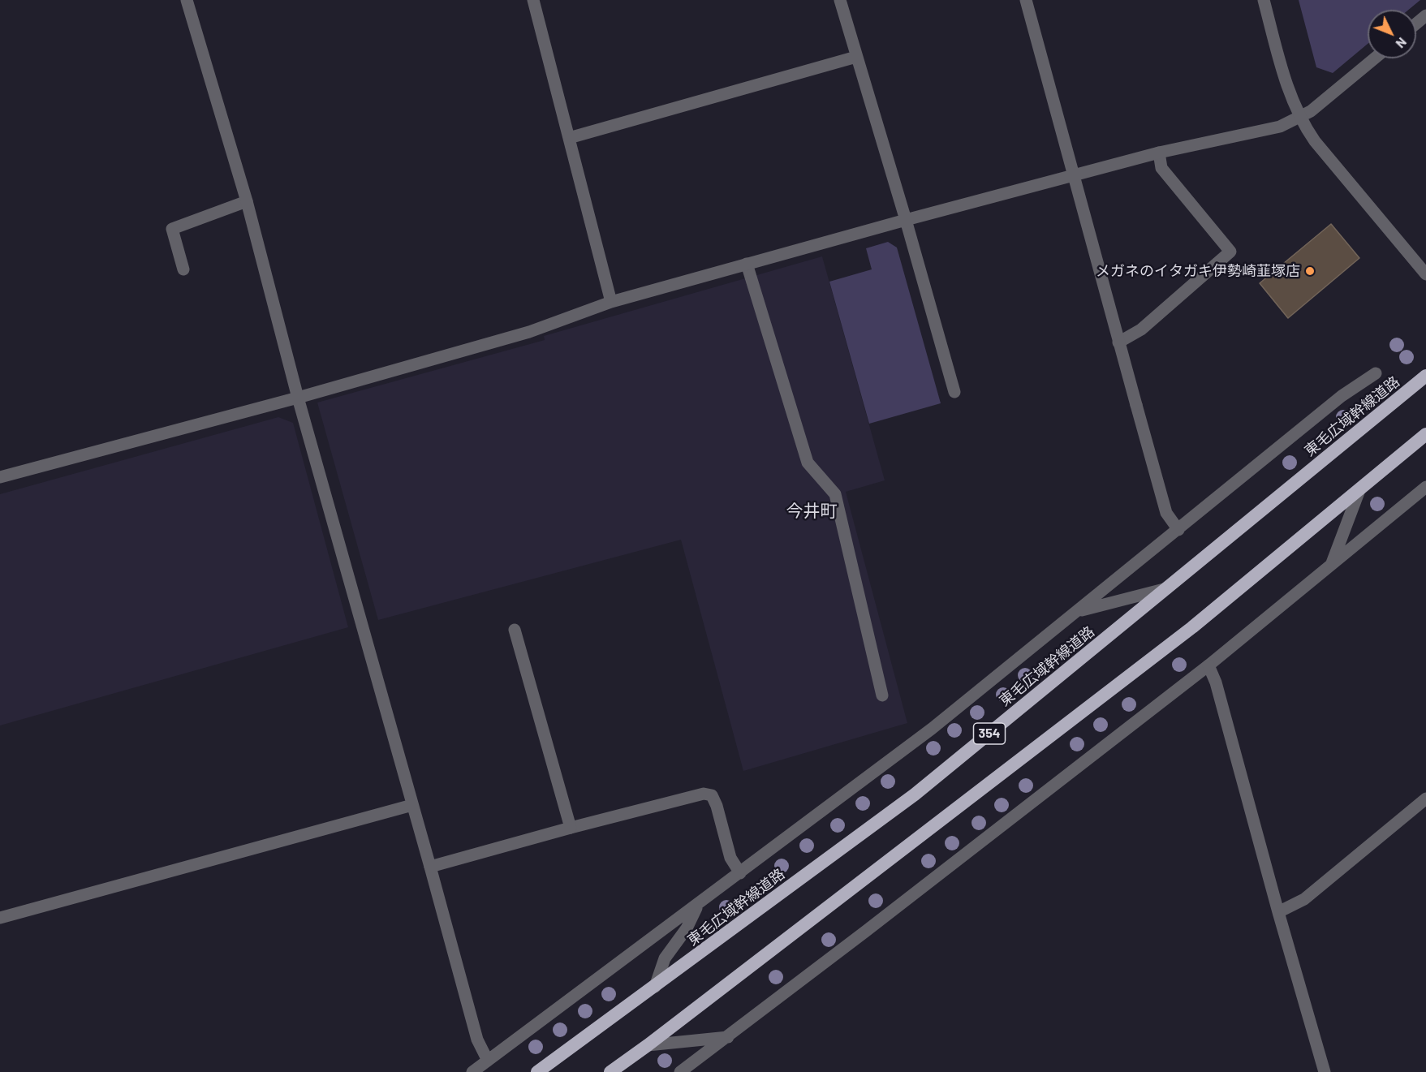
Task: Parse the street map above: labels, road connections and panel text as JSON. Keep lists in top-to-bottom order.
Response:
{
  "streets": {
    "highway": ["東毛広域幹線道路", "354"]
  },
  "districts": ["今井町"],
  "places": ["メガネのイタガキ伊勢崎韮塚店"],
  "north": "bottom right"
}
